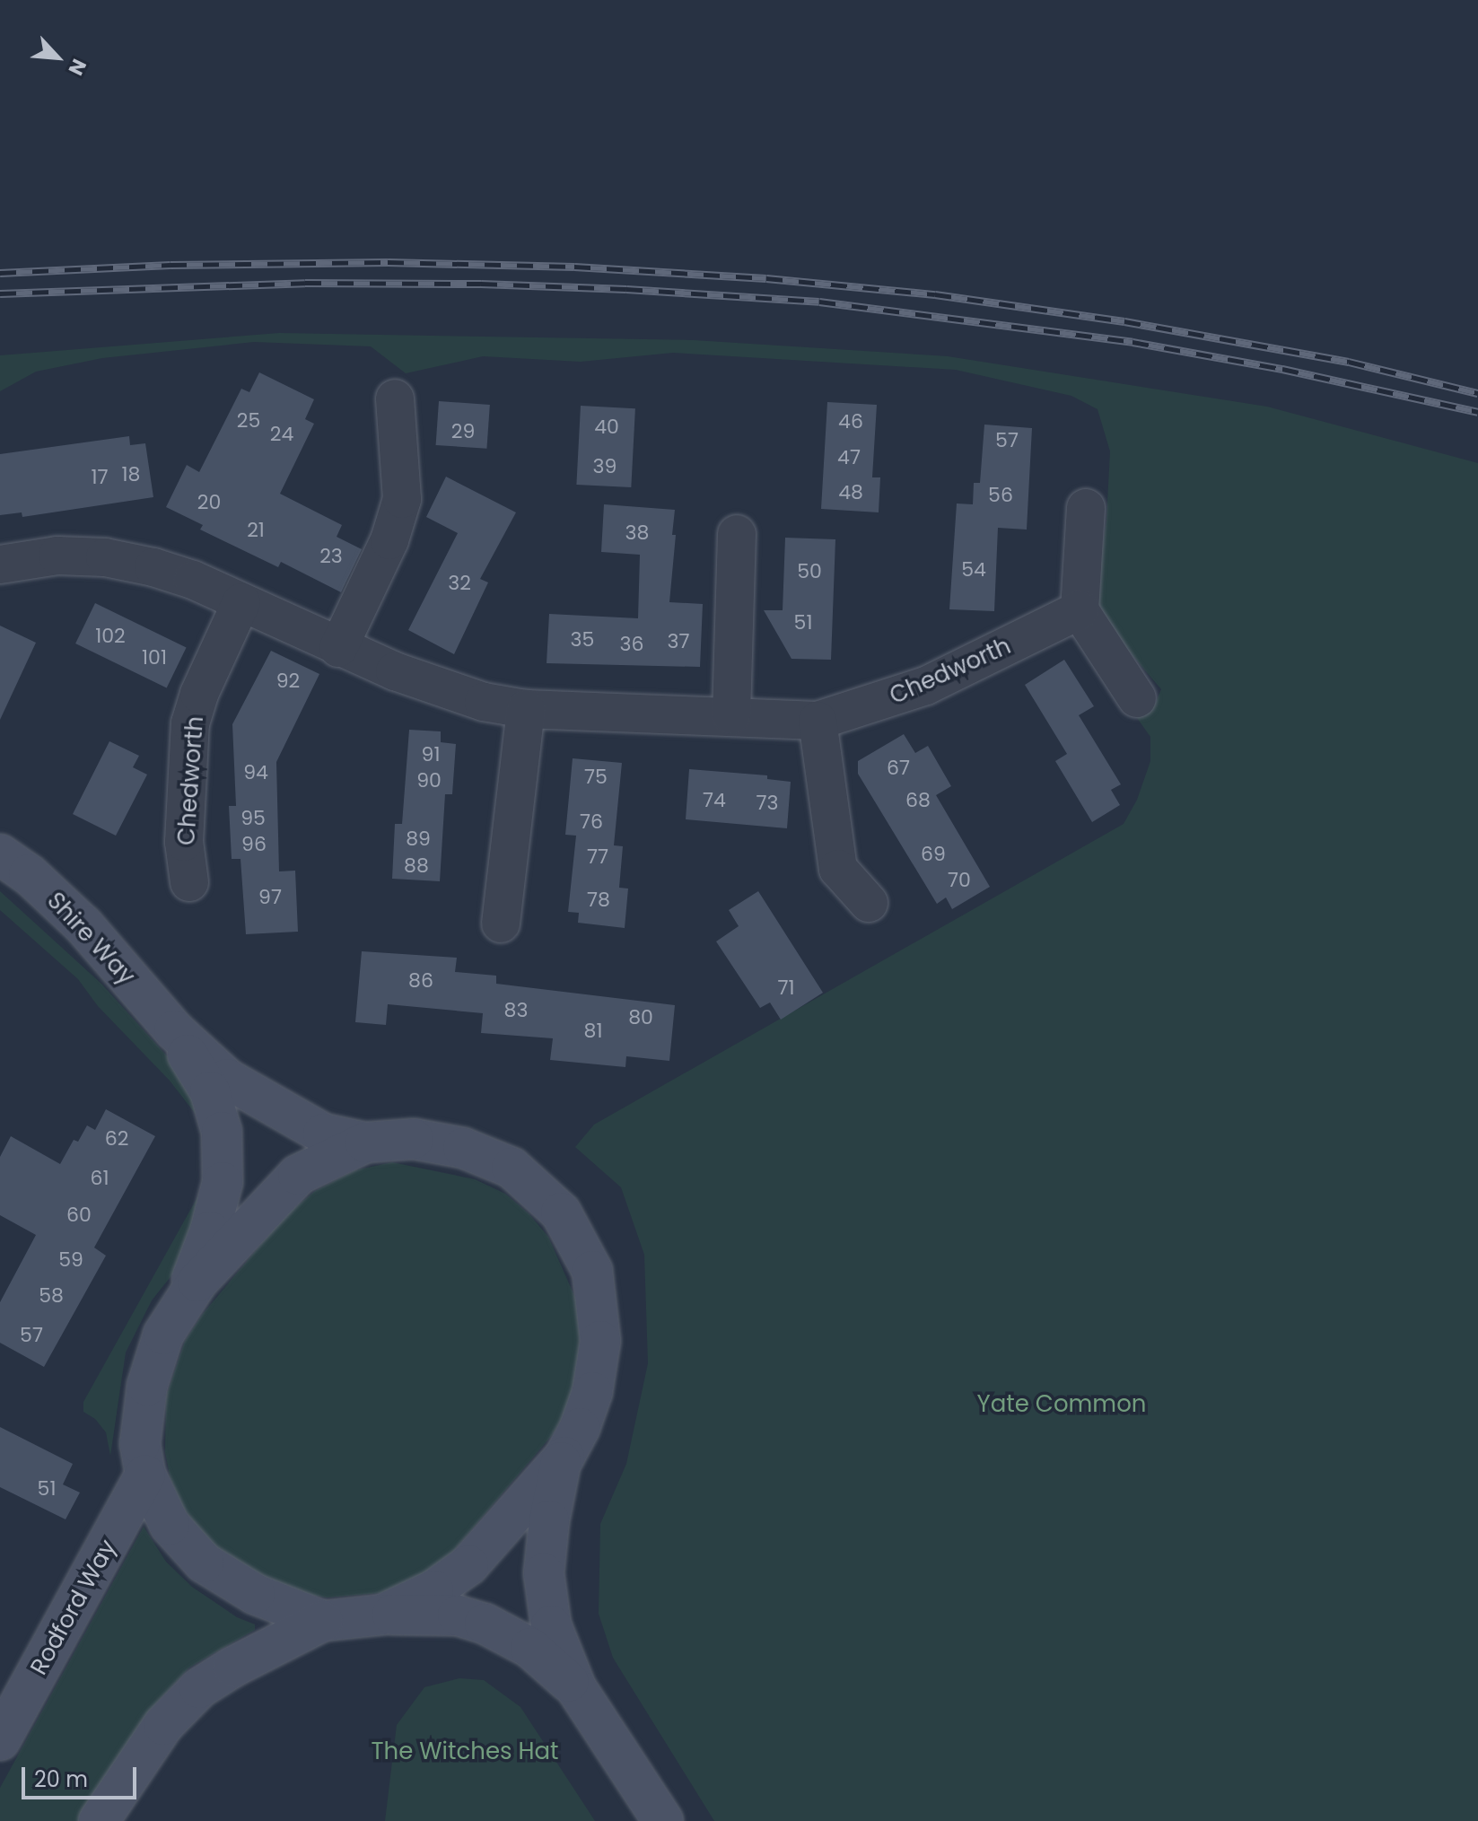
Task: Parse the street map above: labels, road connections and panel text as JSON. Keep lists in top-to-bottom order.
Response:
{
  "streets": {
    "street": ["Chedworth", "Shire Way", "Rodford Way"]
  },
  "parks": ["Yate Common", "The Witches Hat"],
  "house_numbers": [
    "25",
    "46",
    "40",
    "29",
    "24",
    "57",
    "47",
    "39",
    "18",
    "17",
    "48",
    "56",
    "20",
    "21",
    "38",
    "23",
    "54",
    "50",
    "32",
    "51",
    "102",
    "35",
    "37",
    "36",
    "101",
    "92",
    "91",
    "67",
    "94",
    "75",
    "90",
    "74",
    "68",
    "73",
    "95",
    "76",
    "89",
    "96",
    "69",
    "77",
    "88",
    "70",
    "97",
    "78",
    "86",
    "71",
    "83",
    "80",
    "81",
    "62",
    "61",
    "60",
    "59",
    "58",
    "57",
    "51"
  ],
  "scale_bar": "20 m",
  "north": "bottom right"
}
